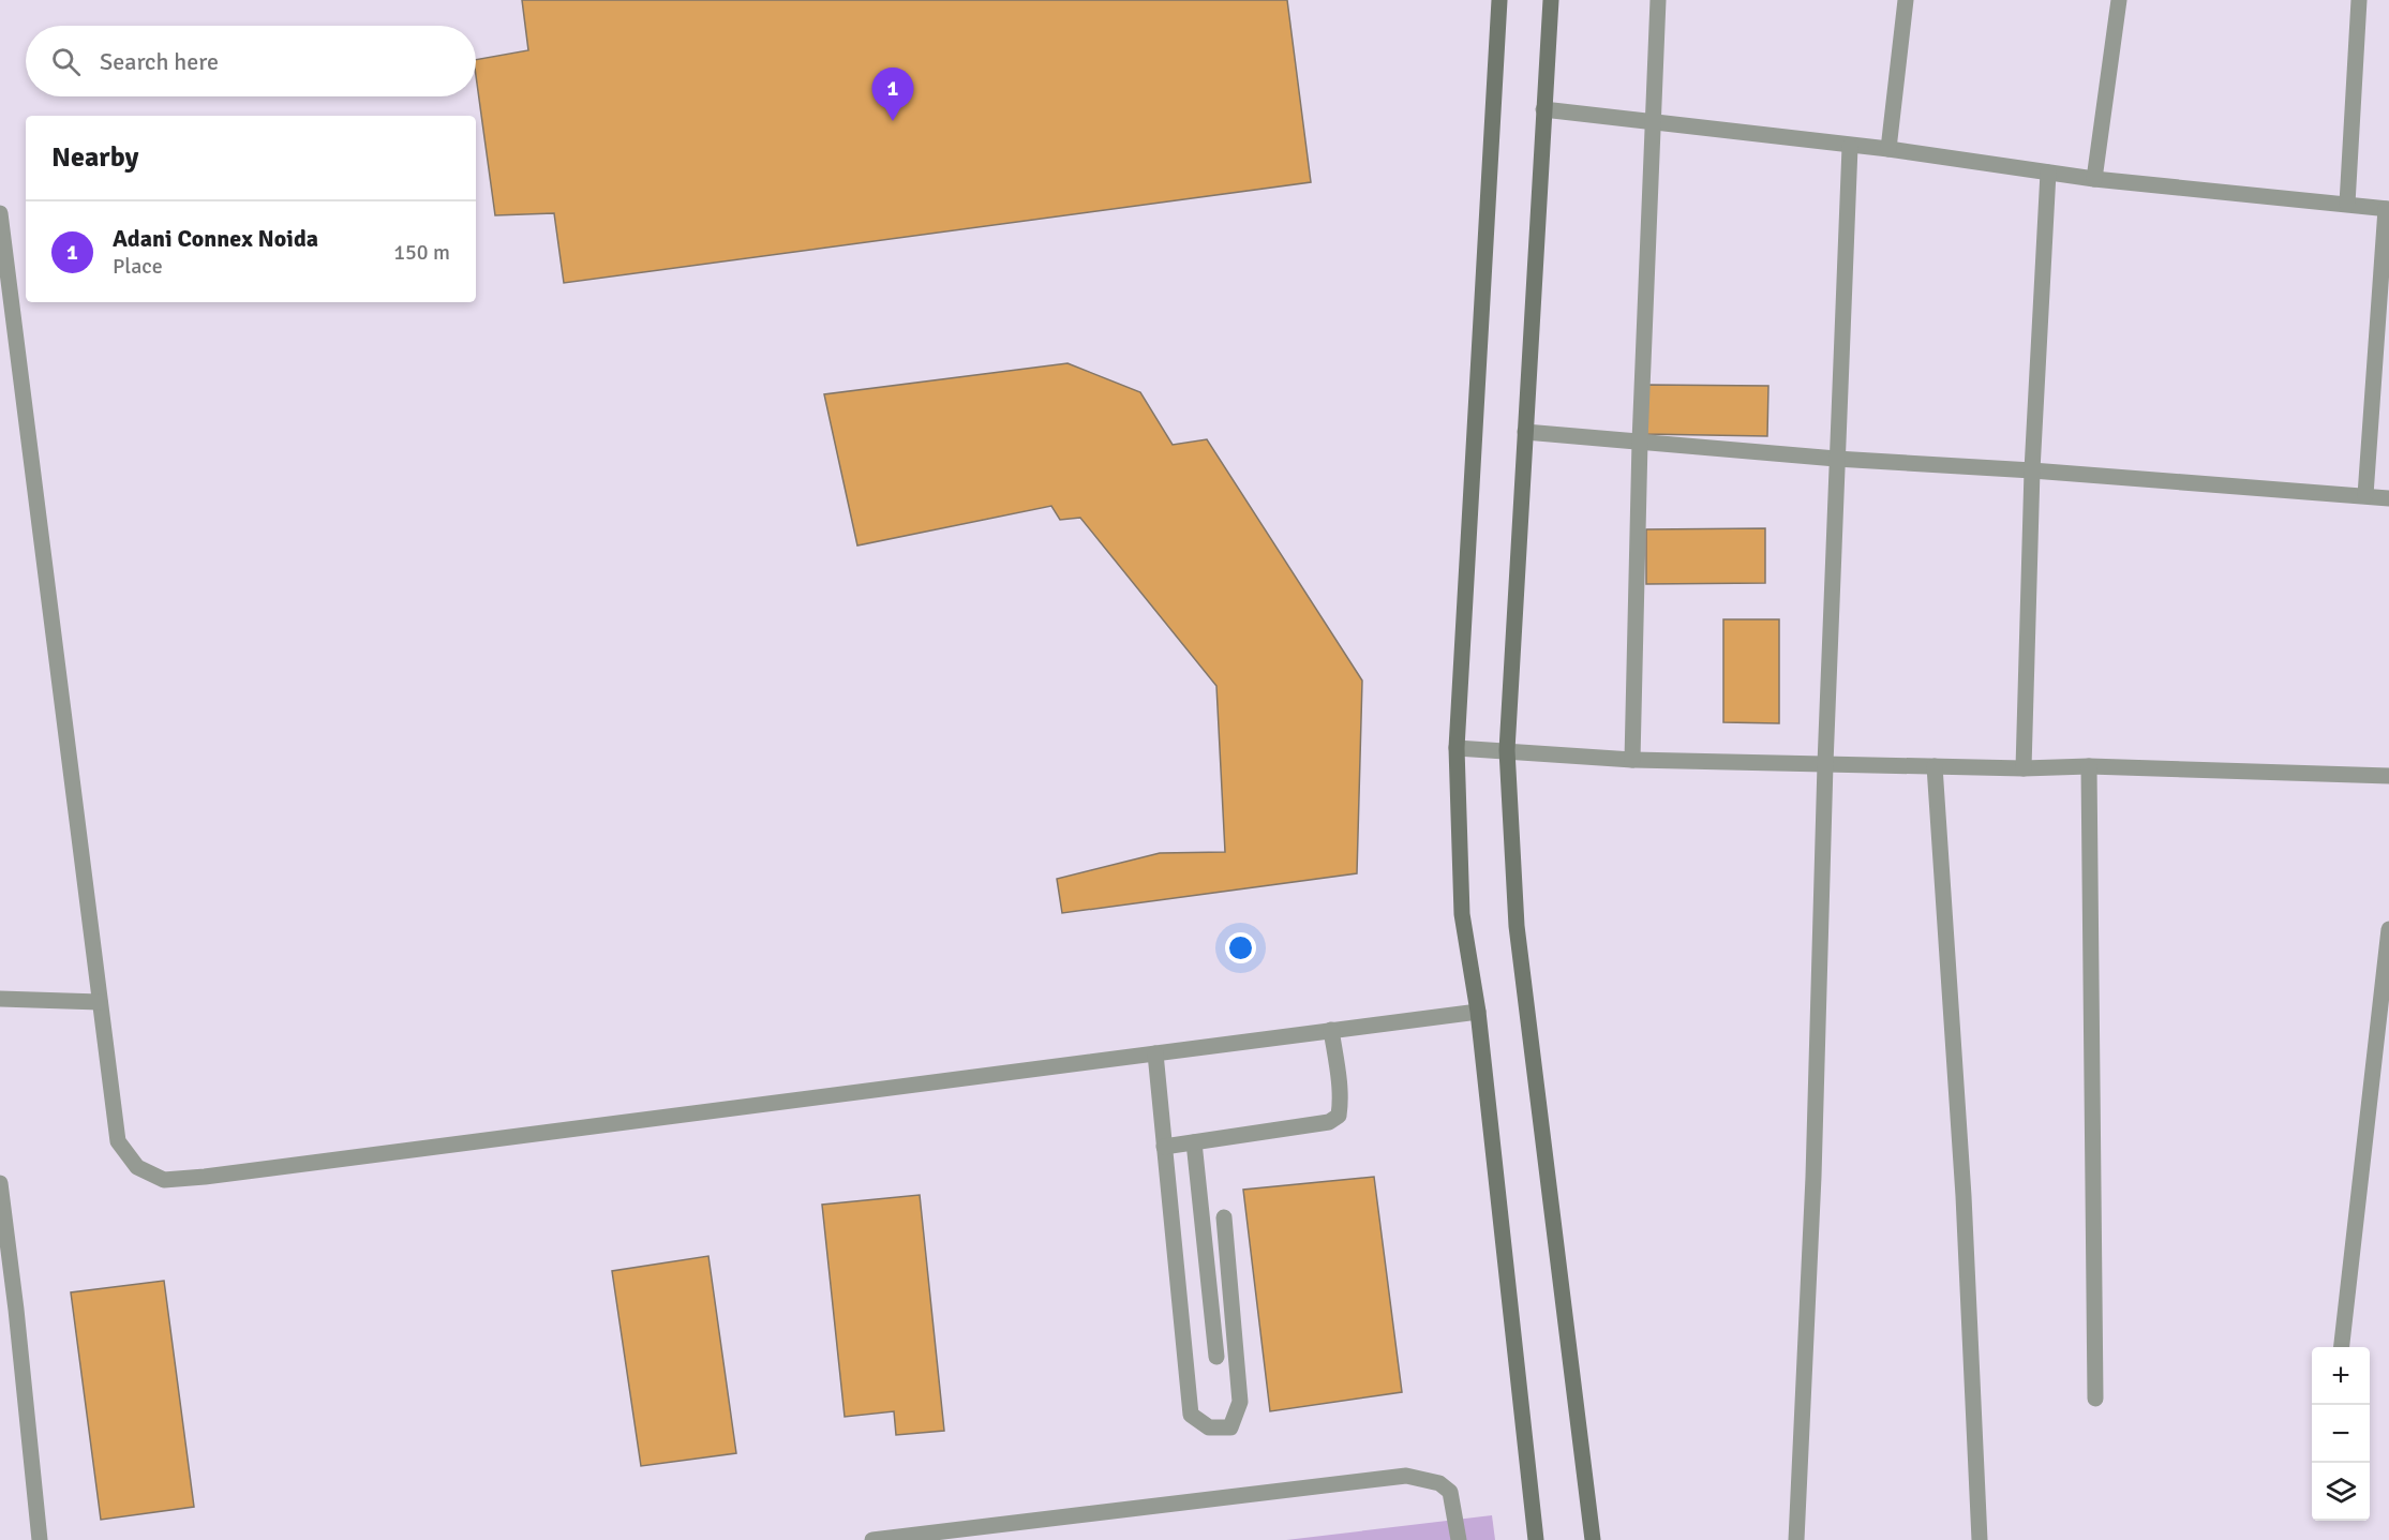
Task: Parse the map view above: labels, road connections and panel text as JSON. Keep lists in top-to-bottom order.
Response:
{
  "page": {
    "search": "Search here",
    "pins": "1",
    "heading": "Nearby",
    "list": [
      {
        "mark": "1",
        "name": "Adani Connex Noida",
        "note": "Place",
        "value": "150 m"
      }
    ],
    "map_buttons": ["+", "−"]
  }
}
